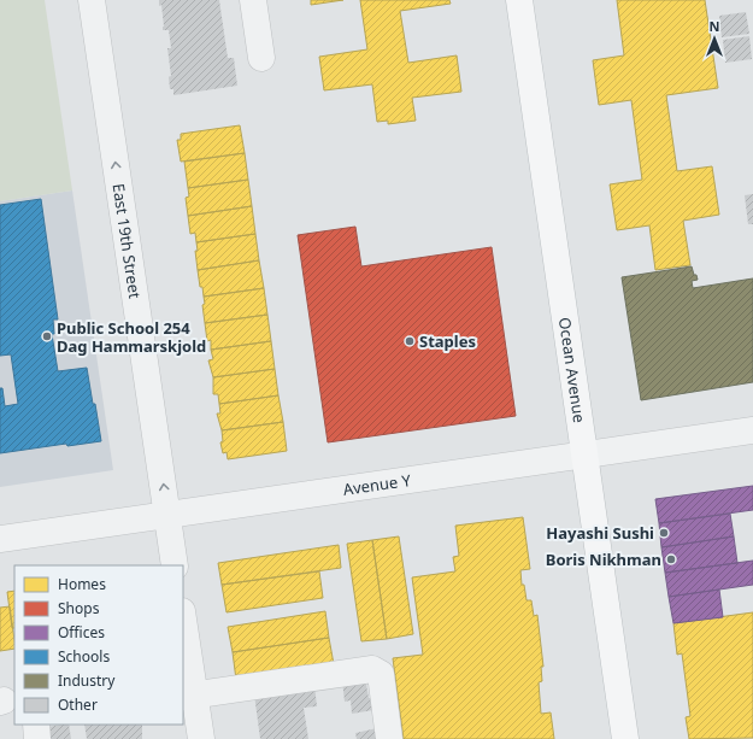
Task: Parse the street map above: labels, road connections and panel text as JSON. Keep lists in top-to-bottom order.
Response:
{
  "streets": {
    "main road": ["Ocean Avenue"],
    "street": ["East 19th Street", "Avenue Y"]
  },
  "crossings": [
    ["East 19th Street", "Avenue Y"],
    ["Ocean Avenue", "Avenue Y"]
  ],
  "one_way": ["East 19th Street"],
  "places": [
    "Public School 254 Dag Hammarskjold",
    "Staples",
    "Hayashi Sushi",
    "Boris Nikhman"
  ],
  "legend": [
    "Homes",
    "Shops",
    "Offices",
    "Schools",
    "Industry",
    "Other"
  ],
  "north": "top"
}
